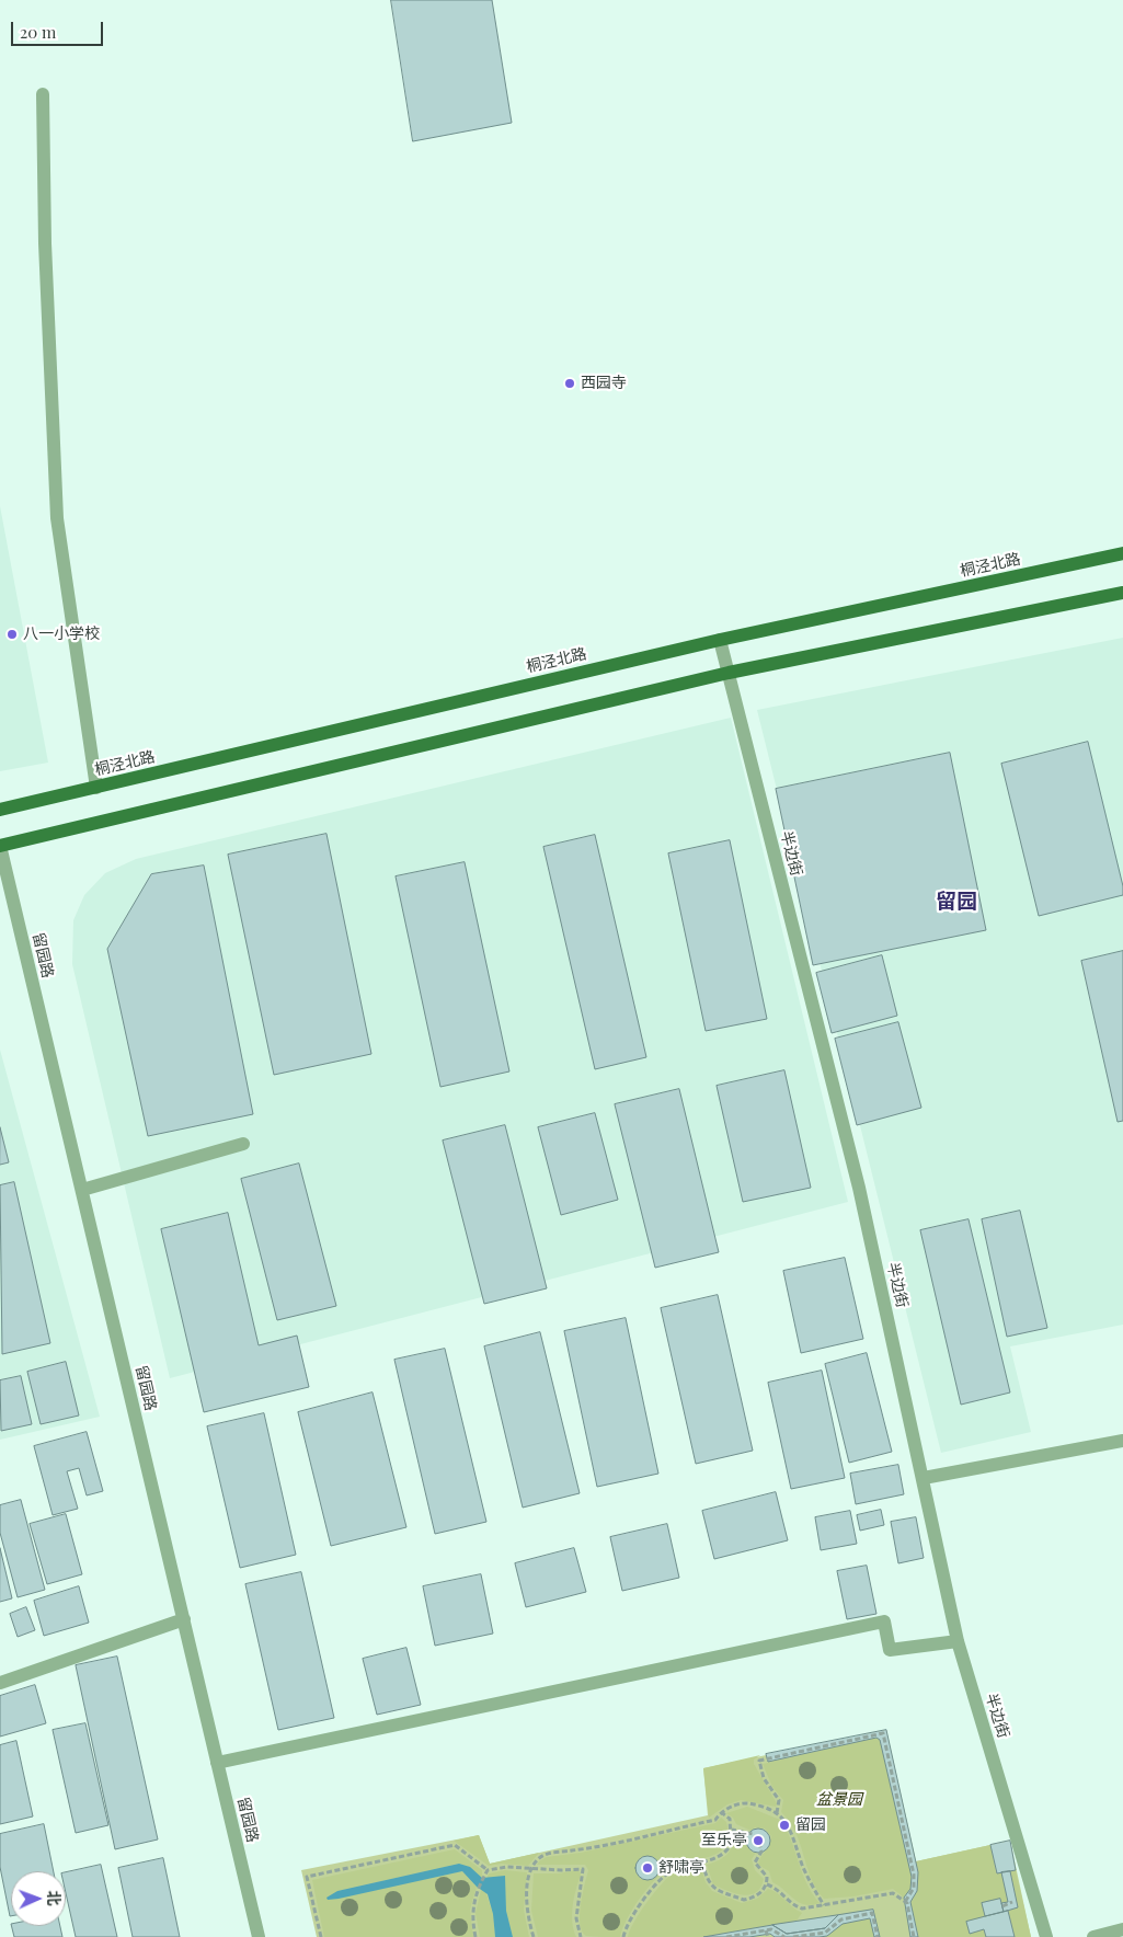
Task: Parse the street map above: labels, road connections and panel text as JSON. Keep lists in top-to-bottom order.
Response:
{
  "streets": {
    "main road": ["桐泾北路"],
    "street": ["半边街", "留园路"]
  },
  "crossings": [
    ["桐泾北路", "半边街"]
  ],
  "districts": ["留园"],
  "parks": ["盆景园"],
  "places": [
    "西园寺",
    "八一小学校",
    "留园",
    "至乐亭",
    "舒啸亭"
  ],
  "scale_bar": "20 m",
  "north": "right"
}
